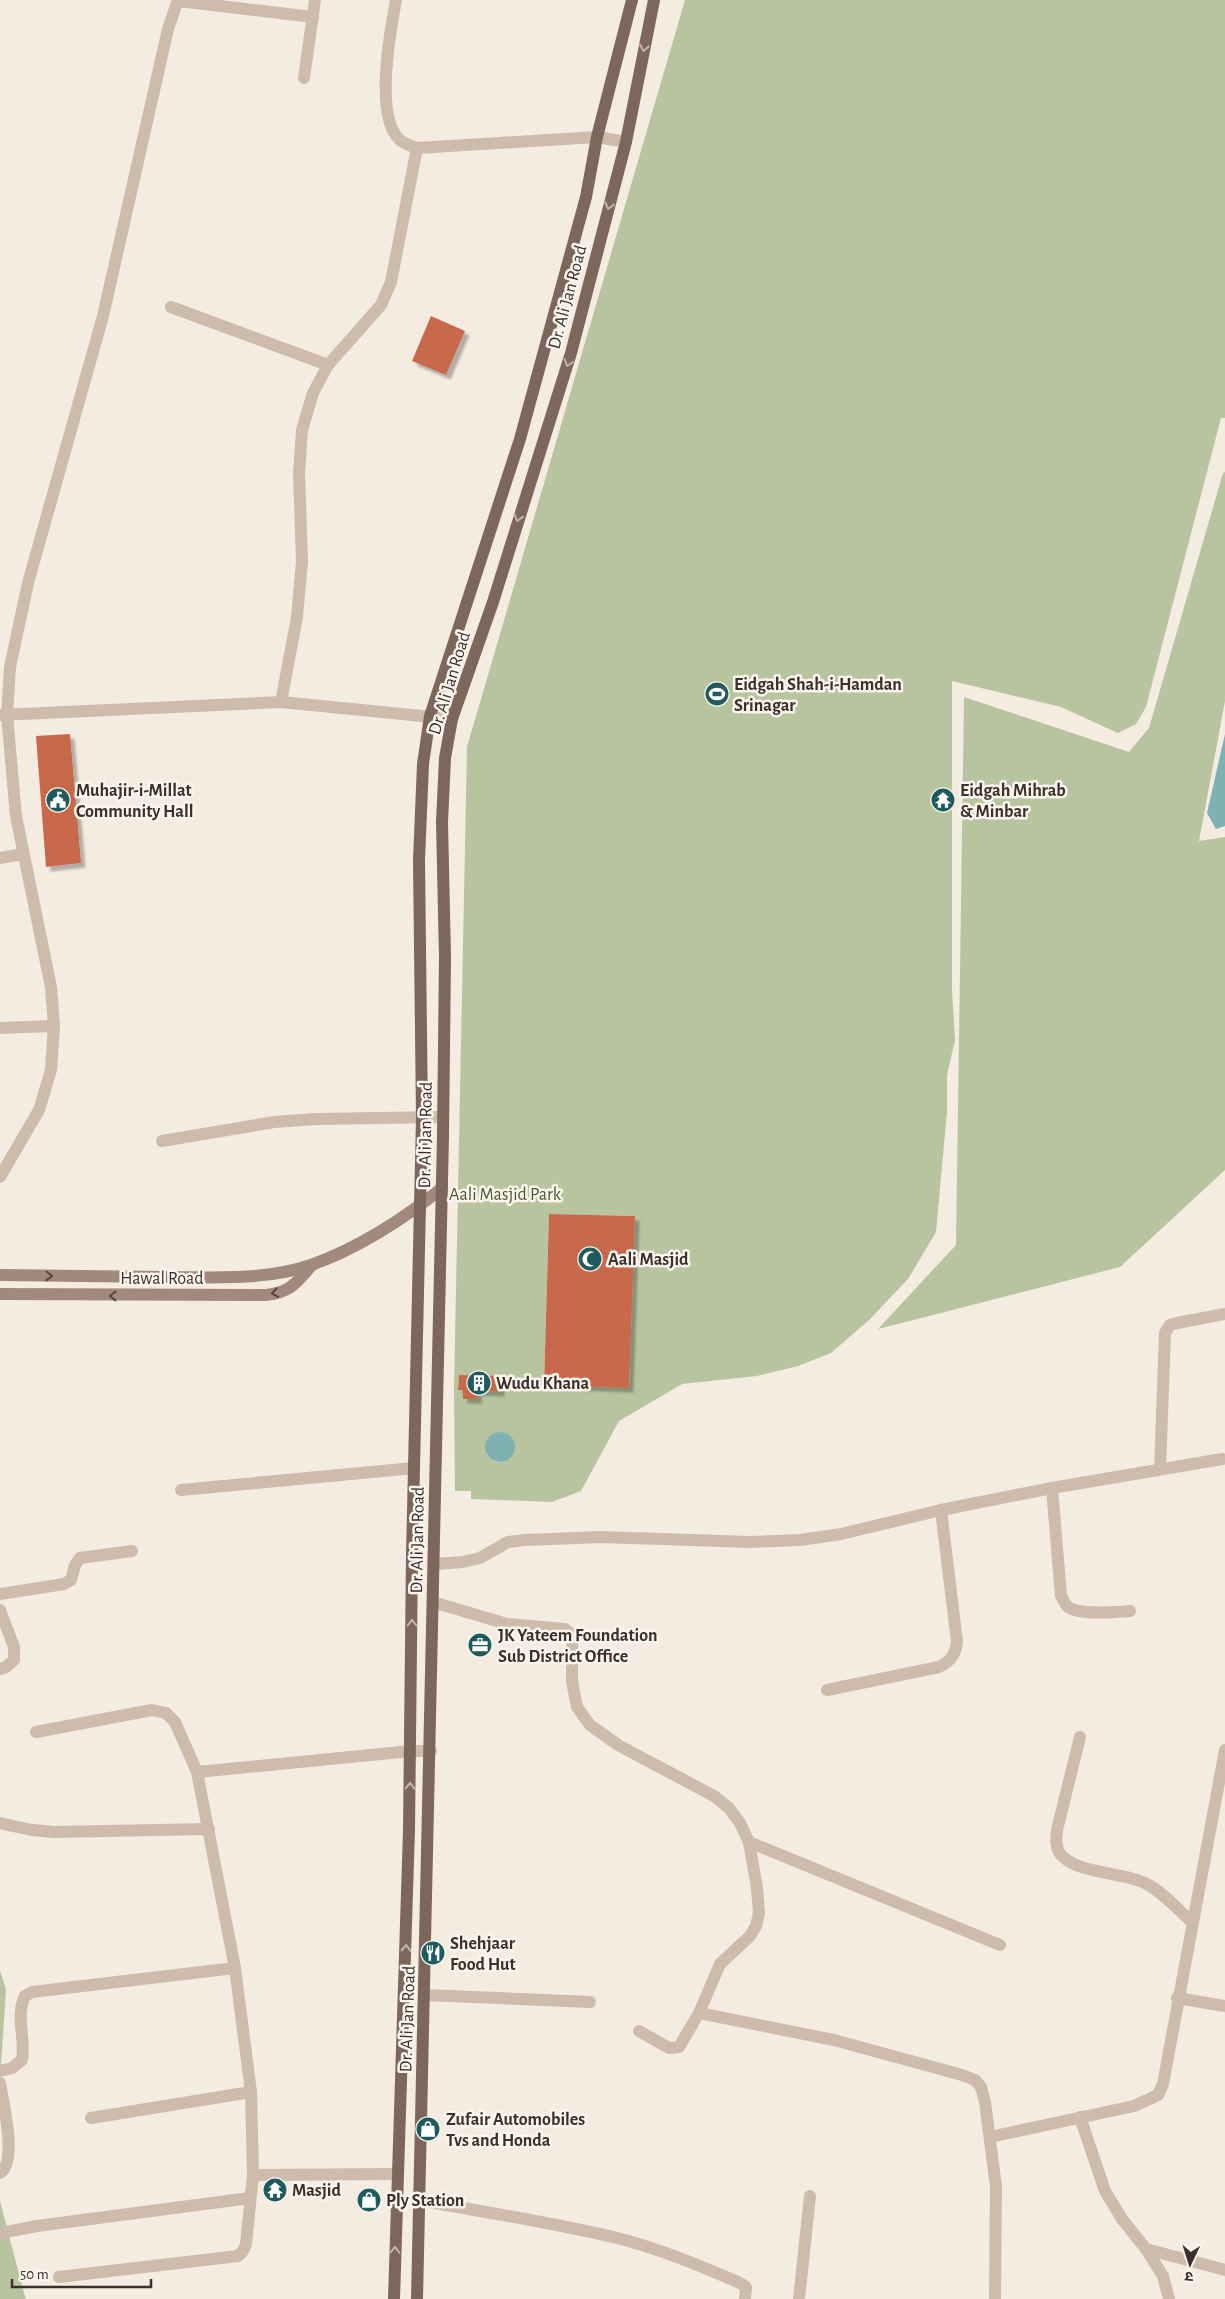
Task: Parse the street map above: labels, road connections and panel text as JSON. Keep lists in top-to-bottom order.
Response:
{
  "streets": {
    "main road": ["Dr. Ali Jan Road", "Hawal Road"]
  },
  "crossings": [
    ["Dr. Ali Jan Road", "Hawal Road"]
  ],
  "parks": ["Aali Masjid Park"],
  "places": {
    "sports": ["Eidgah Shah-i-Hamdan Srinagar"],
    "public building": ["Muhajir-i-Millat Community Hall"],
    "temple": ["Eidgah Mihrab & Minbar", "Masjid"],
    "mosque": ["Aali Masjid"],
    "building": ["Wudu Khana"],
    "office": ["JK Yateem Foundation Sub District Office"],
    "restaurant": ["Shehjaar Food Hut"],
    "shop": ["Zufair Automobiles Tvs and Honda", "Ply Station"]
  },
  "scale_bar": "50 m",
  "north": "bottom"
}
